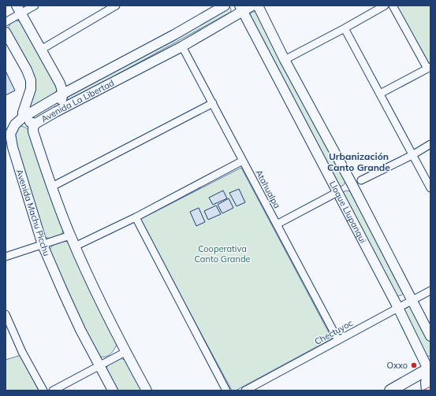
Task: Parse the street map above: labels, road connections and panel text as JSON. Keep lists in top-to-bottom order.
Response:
{
  "streets": {
    "street": [
      "Avenida La Libertad",
      "Atahualpa",
      "Lloque Llupanqui",
      "Avenida Machu Picchu",
      "Chectuyoc"
    ]
  },
  "crossings": [
    ["Avenida La Libertad", "Atahualpa"],
    ["Avenida La Libertad", "Lloque Llupanqui"],
    ["Avenida La Libertad", "Avenida Machu Picchu"],
    ["Atahualpa", "Chectuyoc"],
    ["Lloque Llupanqui", "Chectuyoc"]
  ],
  "districts": ["Urbanización Canto Grande"],
  "parks": ["Cooperativa Canto Grande"],
  "places": ["Oxxo"]
}
